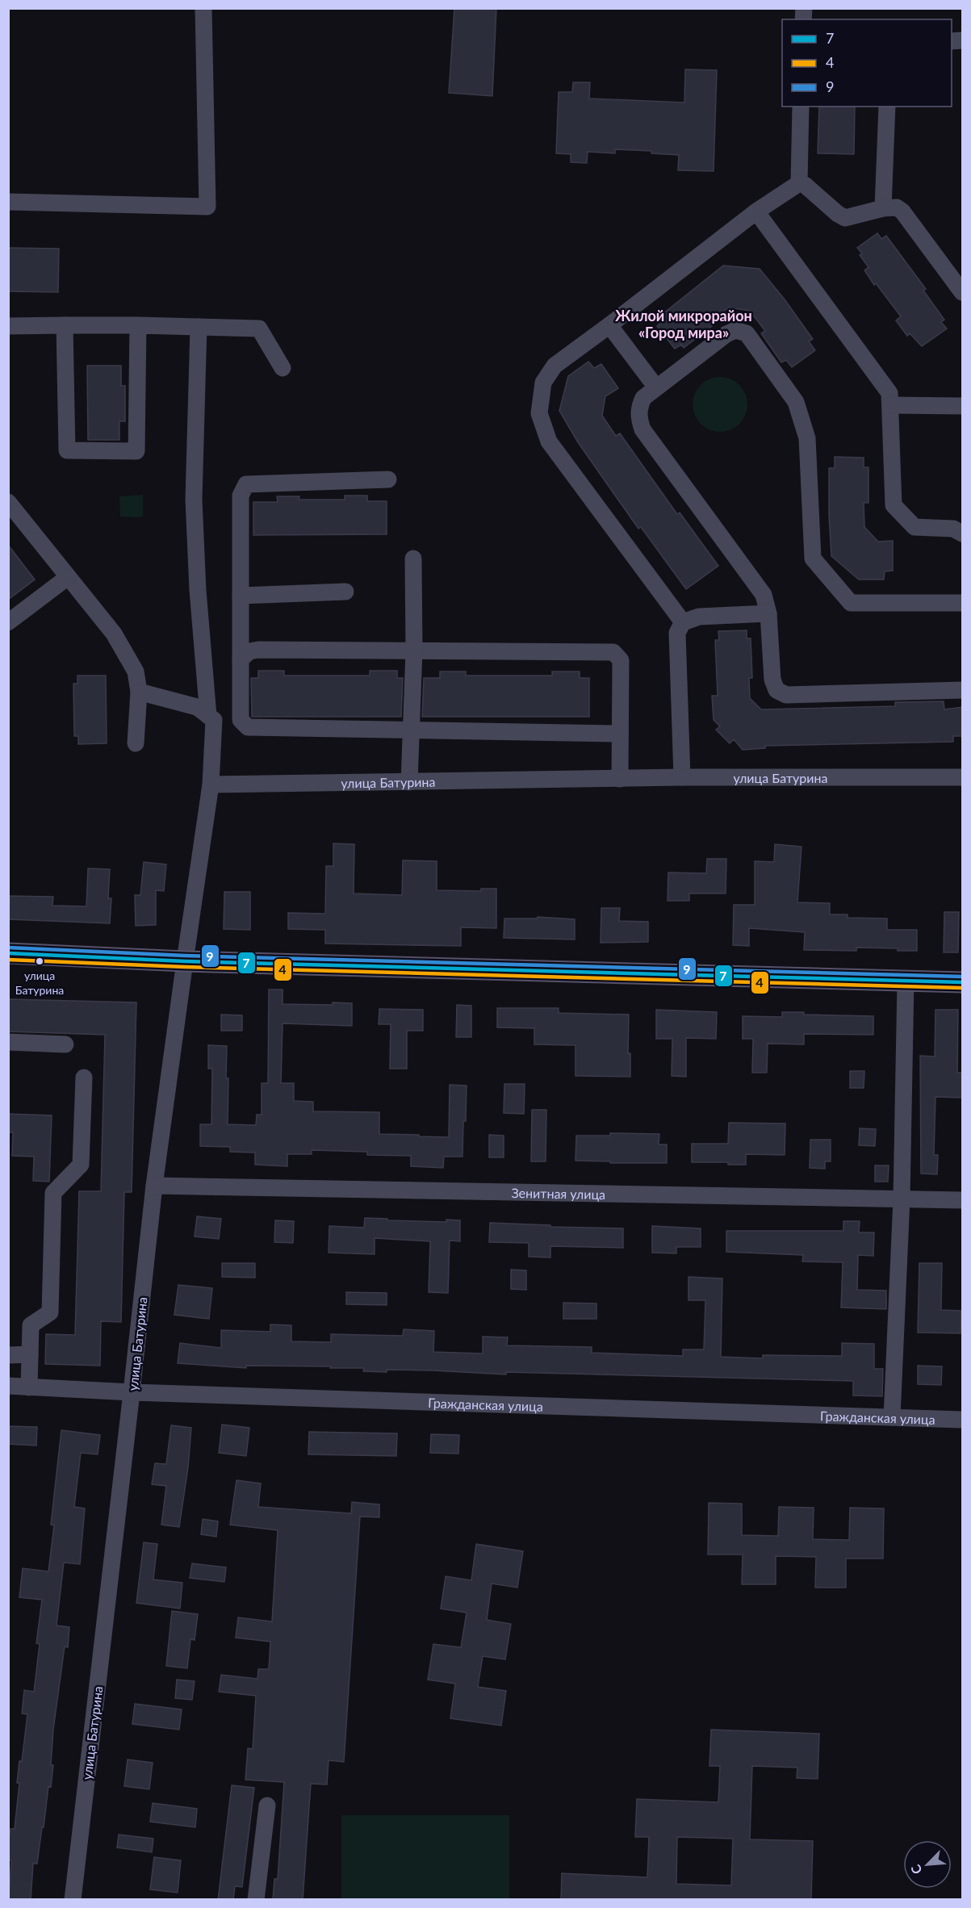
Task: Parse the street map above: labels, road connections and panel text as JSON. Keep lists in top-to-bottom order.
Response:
{
  "streets": {
    "street": ["улица Батурина", "Зенитная улица", "Гражданская улица"]
  },
  "crossings": [
    ["улица Батурина", "Зенитная улица"],
    ["улица Батурина", "Гражданская улица"]
  ],
  "districts": ["Жилой микрорайон «Город мира»"],
  "places": ["улица Батурина"],
  "lines": ["transit line 9", "transit line 7", "transit line 4"],
  "legend": ["7", "4", "9"],
  "north": "bottom left"
}
